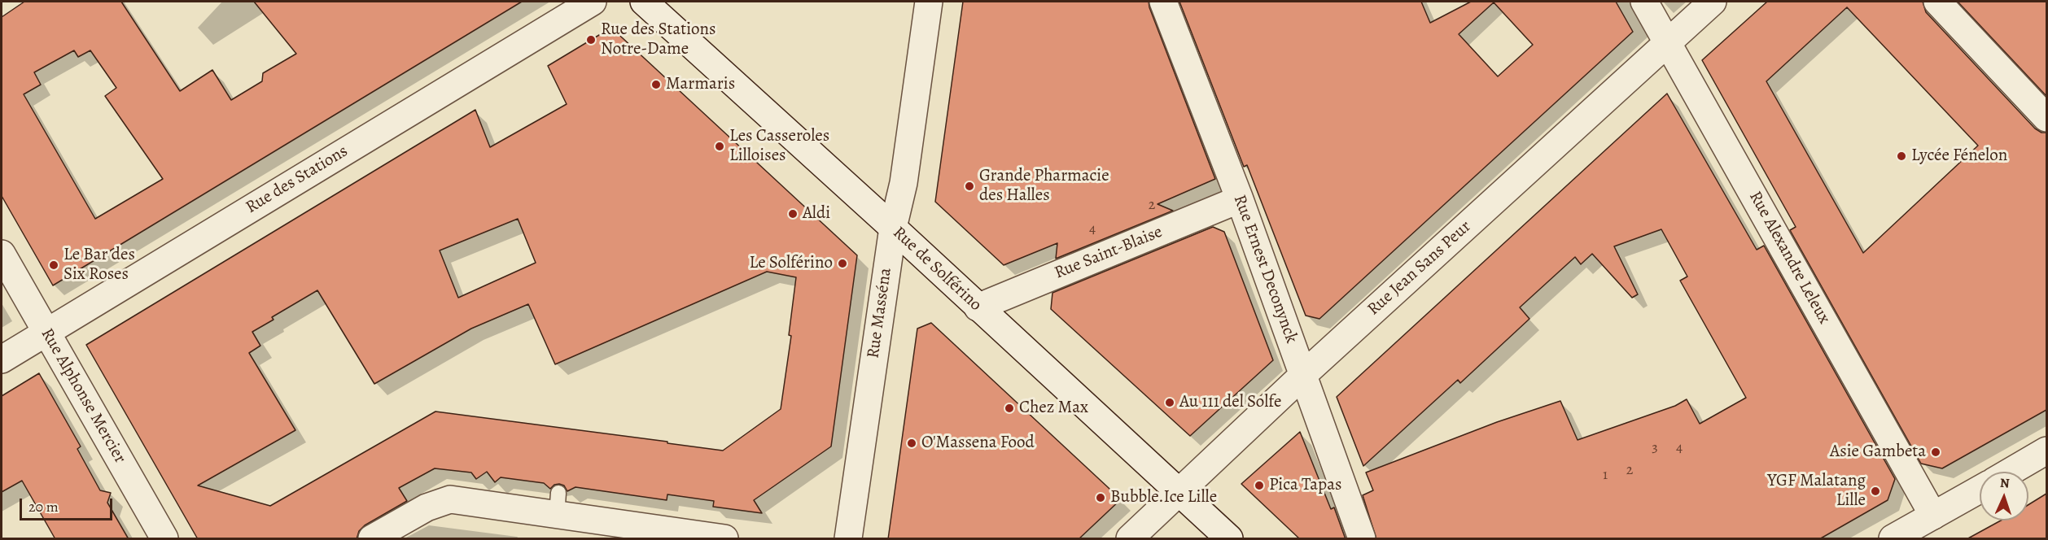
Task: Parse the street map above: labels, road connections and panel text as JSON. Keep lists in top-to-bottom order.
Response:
{
  "streets": {
    "street": [
      "Rue des Stations",
      "Rue Saint-Blaise",
      "Rue Alexandre Leleux",
      "Rue Jean Sans Peur",
      "Rue de Solférino",
      "Rue Ernest Deconynck",
      "Rue Masséna",
      "Rue Alphonse Mercier"
    ]
  },
  "crossings": [
    ["Rue des Stations", "Rue Alphonse Mercier"],
    ["Rue Saint-Blaise", "Rue de Solférino"],
    ["Rue Saint-Blaise", "Rue Ernest Deconynck"],
    ["Rue Alexandre Leleux", "Rue Jean Sans Peur"],
    ["Rue Jean Sans Peur", "Rue de Solférino"],
    ["Rue Jean Sans Peur", "Rue Ernest Deconynck"],
    ["Rue de Solférino", "Rue Masséna"]
  ],
  "places": [
    "Rue des Stations Notre-Dame",
    "Marmaris",
    "Les Casseroles Lilloises",
    "Lycée Fénelon",
    "Grande Pharmacie des Halles",
    "Aldi",
    "Le Solférino",
    "Le Bar des Six Roses",
    "Au 111 del Solfe",
    "Chez Max",
    "O'Massena Food",
    "Asie Gambeta",
    "Pica Tapas",
    "YGF Malatang Lille",
    "Bubble.Ice Lille"
  ],
  "house_numbers": [
    "2",
    "4",
    "3",
    "4",
    "2",
    "1"
  ],
  "scale_bar": "20 m",
  "north": "top"
}
